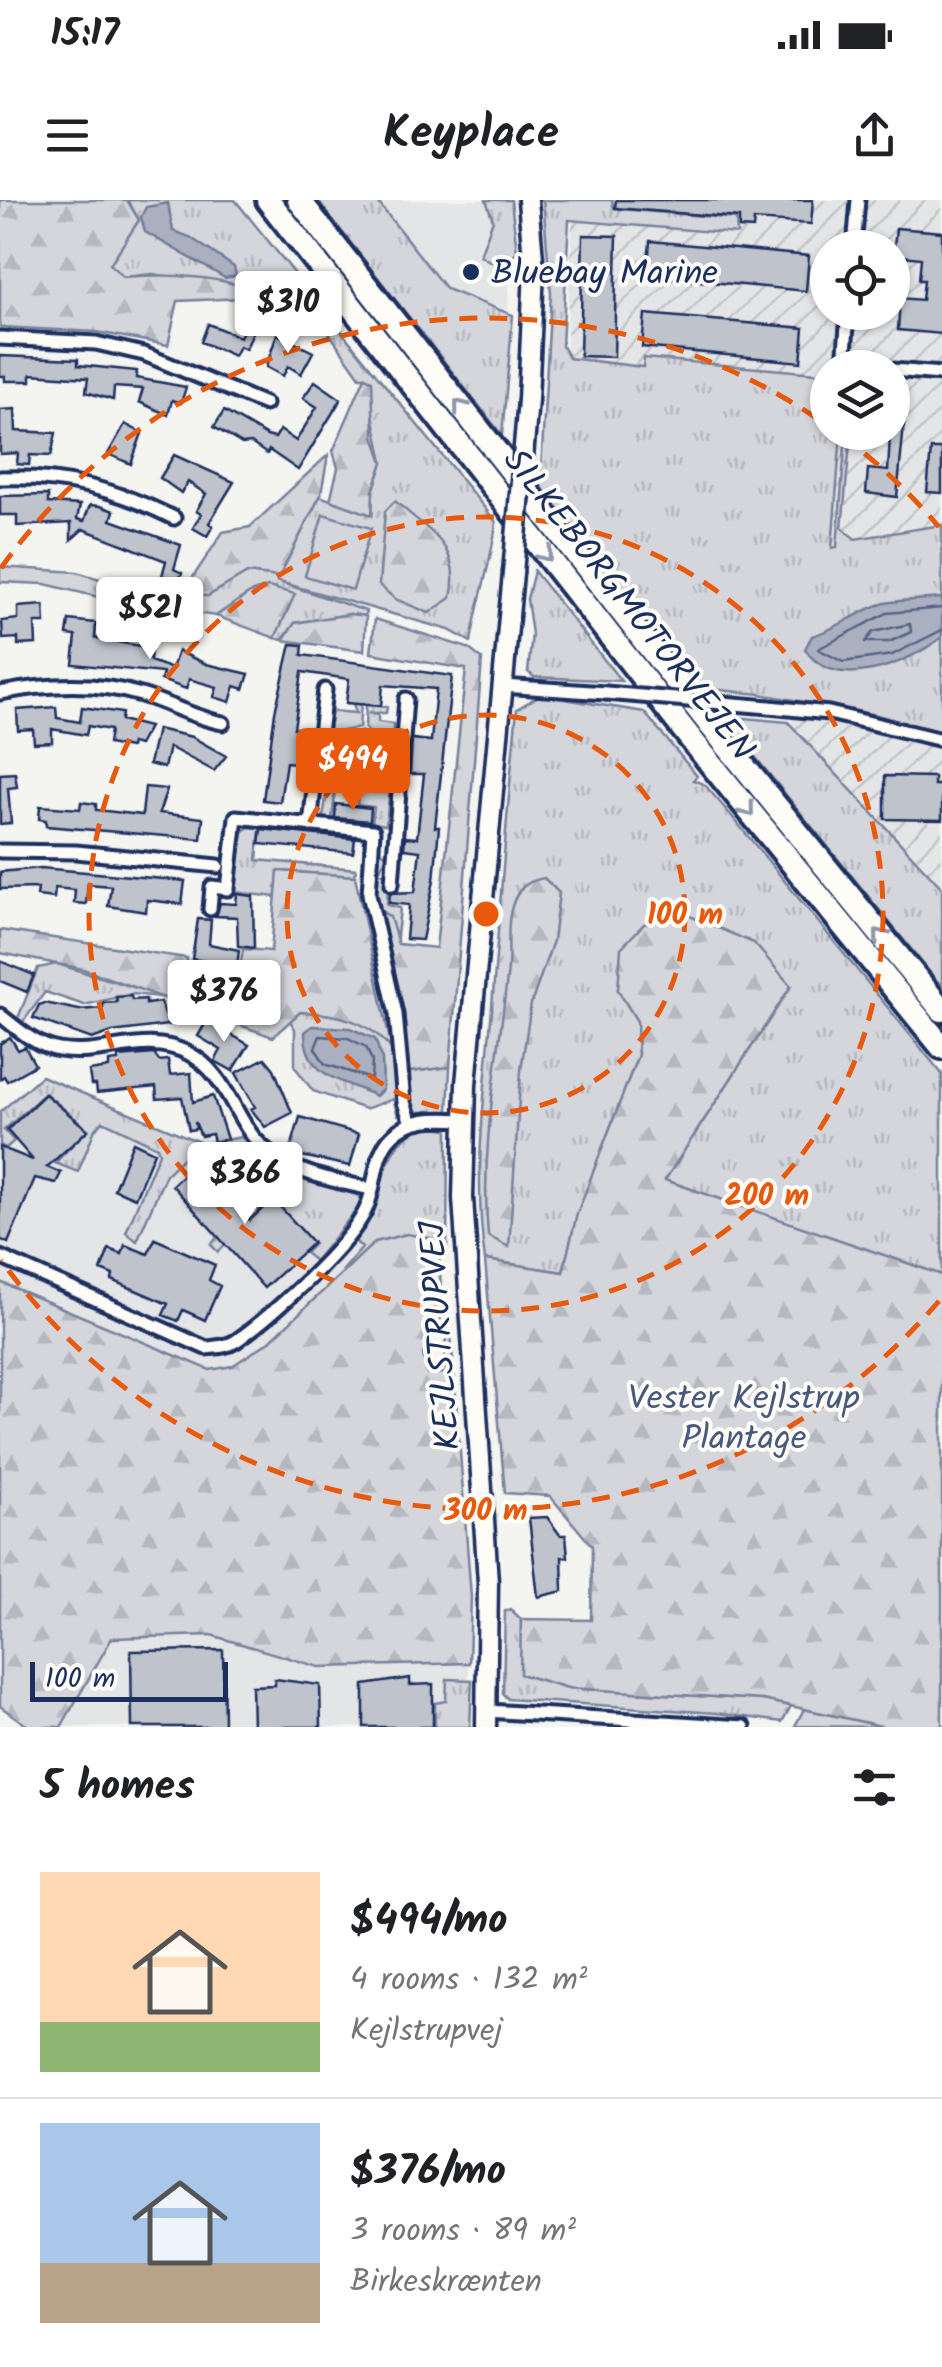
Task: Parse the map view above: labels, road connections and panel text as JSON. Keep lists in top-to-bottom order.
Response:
{
  "streets": {
    "highway": ["SILKEBORGMOTORVEJEN"],
    "street": ["KEJLSTRUPVEJ"]
  },
  "parks": ["Vester Kejlstrup Plantage"],
  "places": ["Bluebay Marine"],
  "scale_bar": "100 m",
  "page": {
    "status": "15:17",
    "header": "Keyplace",
    "price": [
      "$310",
      "$521",
      "$494",
      "$376",
      "$366"
    ],
    "scale": "100 m",
    "heading": "5 homes",
    "list": [
      {
        "name": "$494/mo",
        "note": "4 rooms · 132 m² · Kejlstrupvej"
      },
      {
        "name": "$376/mo",
        "note": "3 rooms · 89 m² · Birkeskrænten"
      }
    ]
  },
  "rings": ["100 m", "200 m", "300 m"]
}
